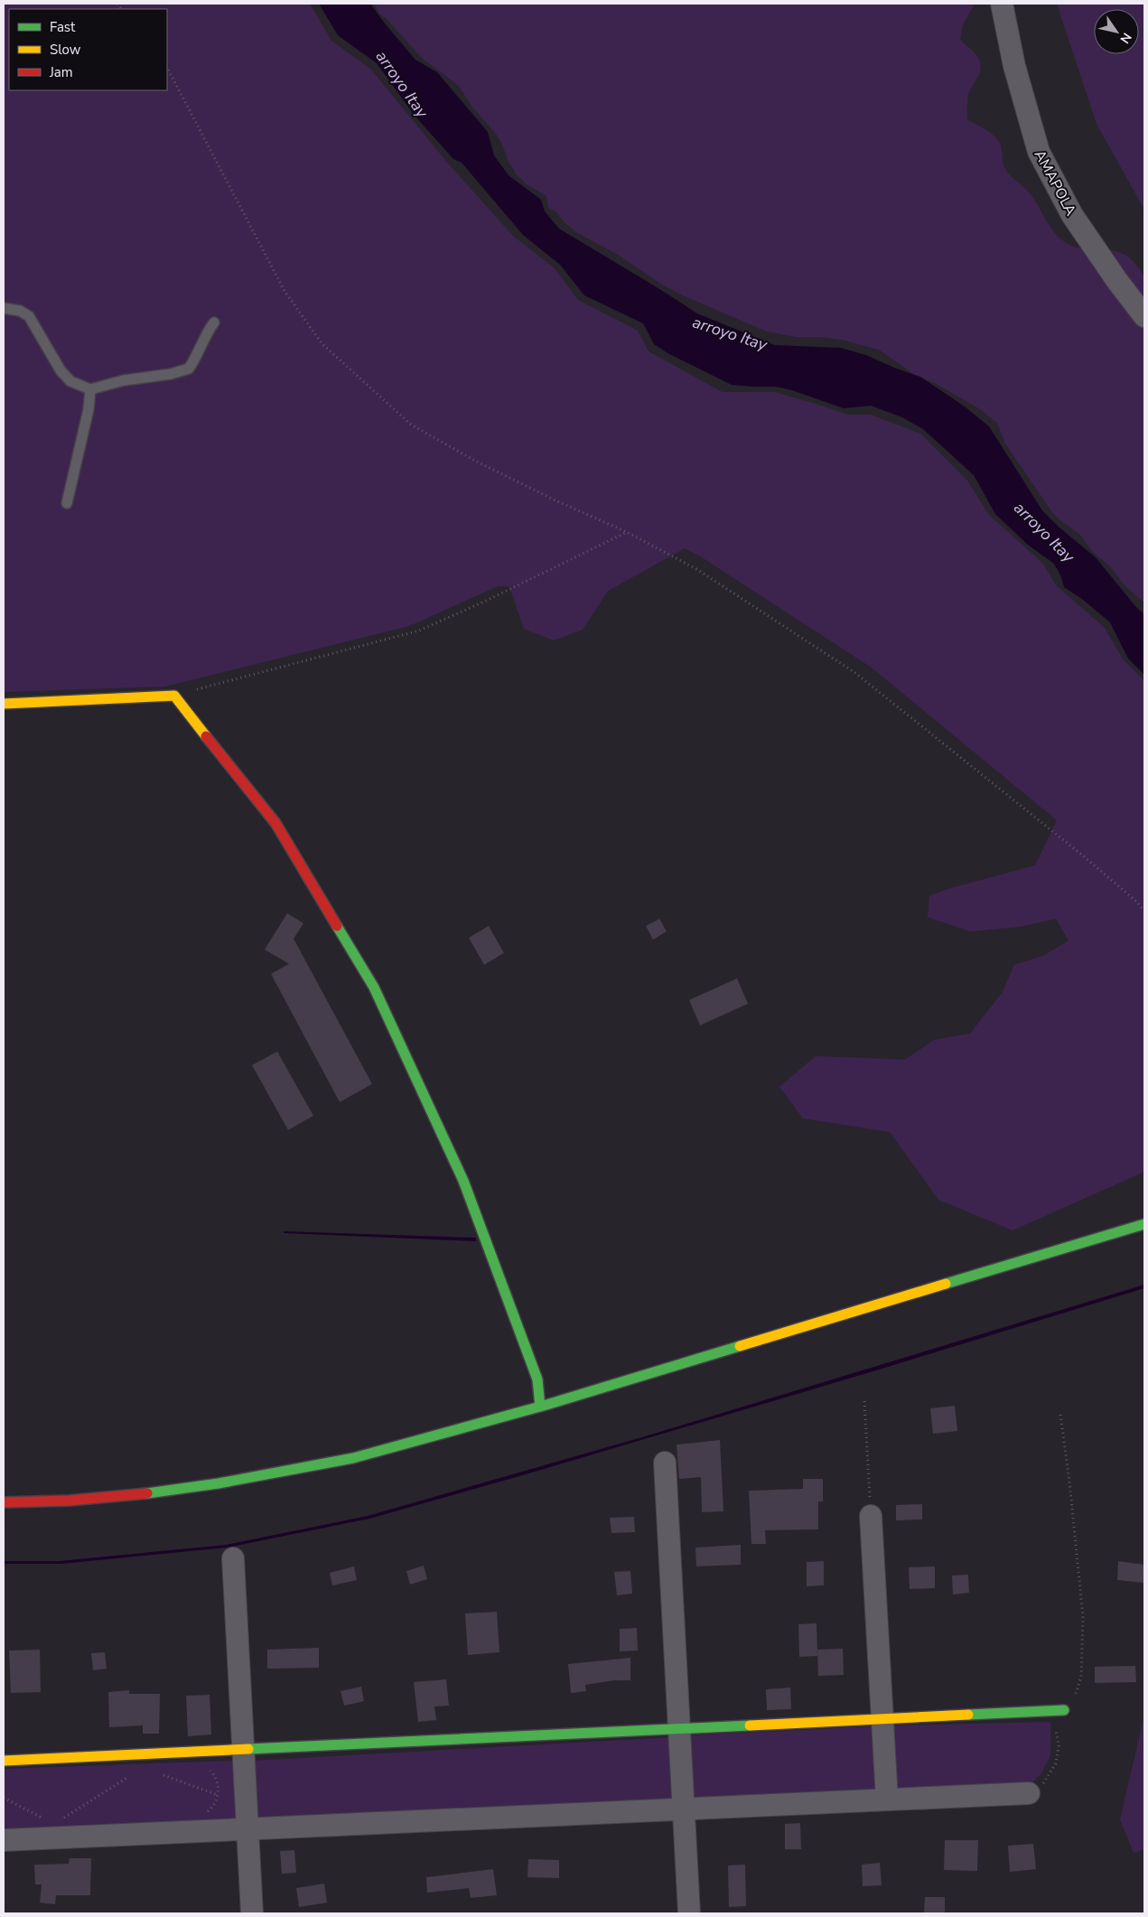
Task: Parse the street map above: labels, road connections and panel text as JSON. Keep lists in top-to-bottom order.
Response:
{
  "streets": {
    "street": ["AMAPOLA"]
  },
  "water": ["arroyo Itay"],
  "legend": ["Fast", "Slow", "Jam"],
  "north": "bottom right"
}
